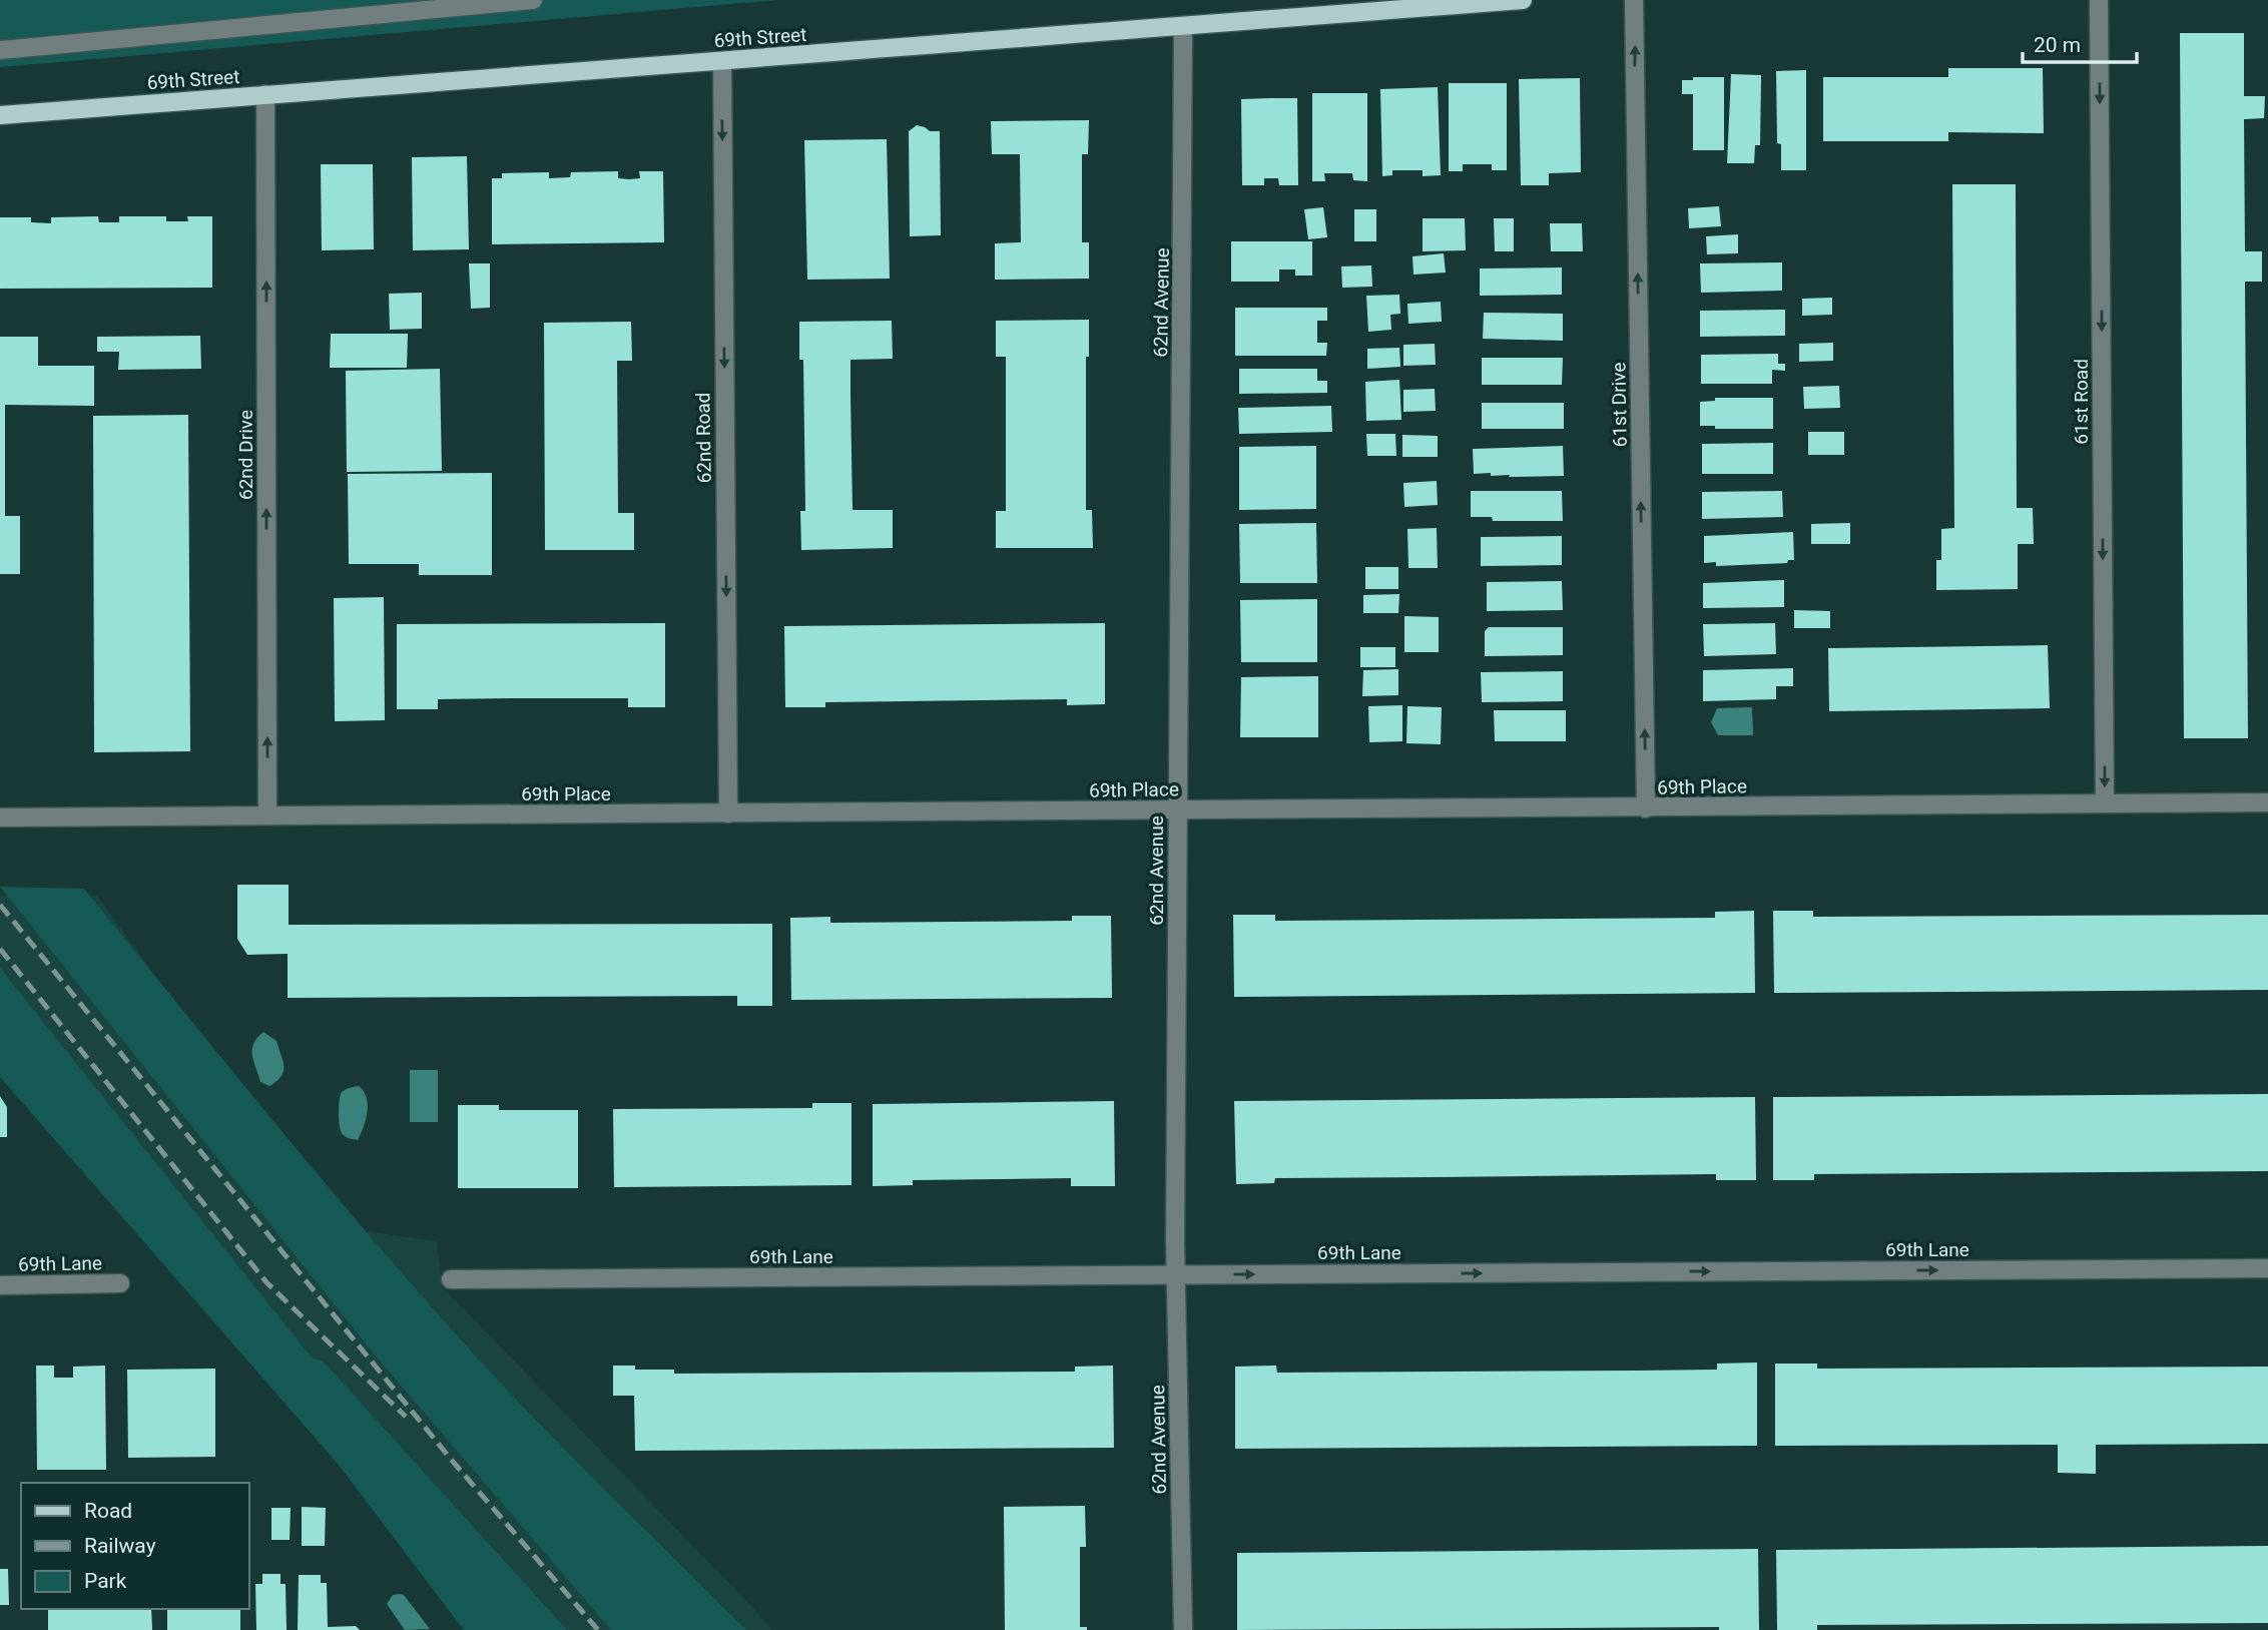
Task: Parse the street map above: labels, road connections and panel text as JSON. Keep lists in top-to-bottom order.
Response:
{
  "streets": {
    "main road": ["69th Street"],
    "street": [
      "62nd Avenue",
      "61st Road",
      "61st Drive",
      "62nd Road",
      "62nd Drive",
      "69th Place",
      "69th Lane"
    ]
  },
  "crossings": [
    ["69th Street", "62nd Avenue"],
    ["69th Street", "62nd Road"],
    ["69th Street", "62nd Drive"],
    ["62nd Avenue", "69th Place"],
    ["62nd Avenue", "69th Lane"],
    ["61st Road", "69th Place"],
    ["61st Drive", "69th Place"],
    ["62nd Road", "69th Place"],
    ["62nd Drive", "69th Place"]
  ],
  "one_way": [
    "61st Road",
    "61st Drive",
    "62nd Road",
    "62nd Drive",
    "69th Lane"
  ],
  "legend": ["Road", "Railway", "Park"],
  "scale_bar": "20 m"
}
